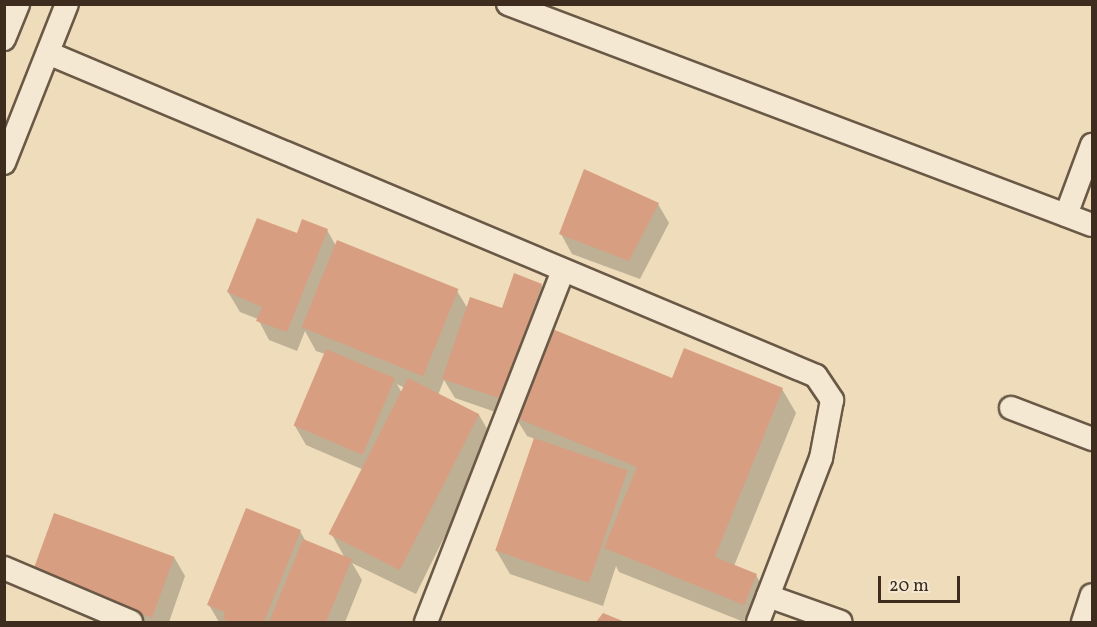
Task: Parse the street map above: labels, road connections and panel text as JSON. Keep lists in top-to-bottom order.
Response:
{
  "scale_bar": "20 m"
}
